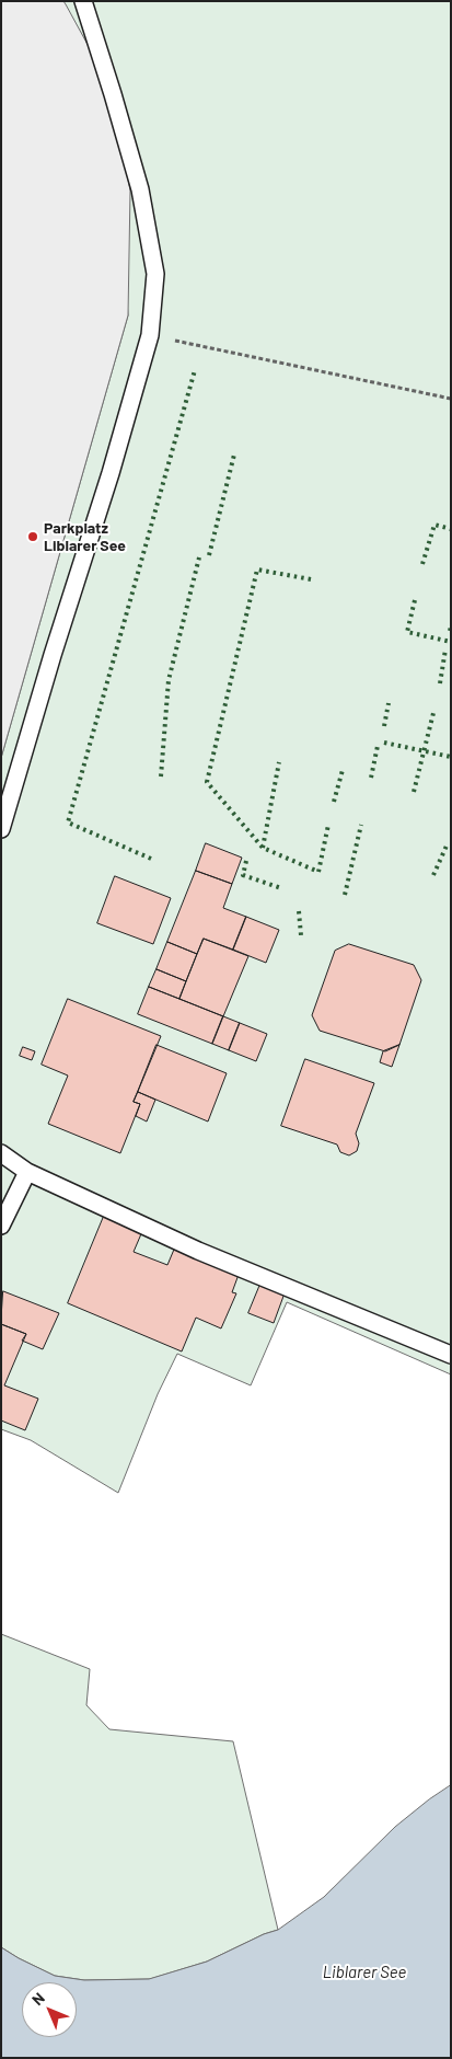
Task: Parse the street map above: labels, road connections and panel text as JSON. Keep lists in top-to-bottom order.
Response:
{
  "water": ["Liblarer See"],
  "places": ["Parkplatz Liblarer See"],
  "north": "top left"
}
